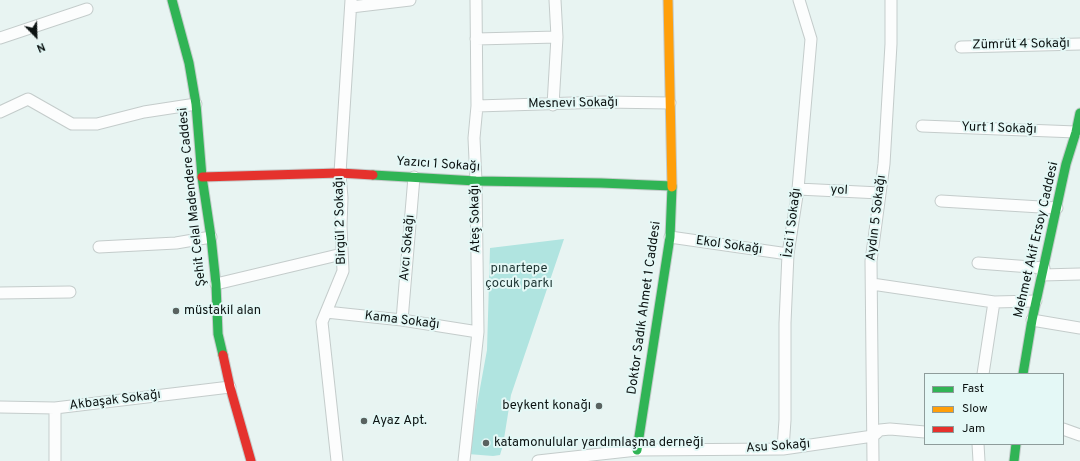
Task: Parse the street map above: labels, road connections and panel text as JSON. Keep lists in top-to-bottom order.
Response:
{
  "streets": {
    "street": [
      "Zümrüt 4 Sokağı",
      "Mesnevi Sokağı",
      "Yurt 1 Sokağı",
      "Yazıcı 1 Sokağı",
      "yol",
      "Şehit Celal Madendere Caddesi",
      "Aydın 5 Sokağı",
      "Ateş Sokağı",
      "Birgül 2 Sokağı",
      "İzci 1 Sokağı",
      "Mehmet Akif Ersoy Caddesi",
      "Ekol Sokağı",
      "Avcı Sokağı",
      "Doktor Sadık Ahmet 1 Caddesi",
      "Kama Sokağı",
      "Akbaşak Sokağı",
      "Asu Sokağı"
    ]
  },
  "crossings": [
    ["Mesnevi Sokağı", "Ateş Sokağı"],
    ["Mesnevi Sokağı", "Doktor Sadık Ahmet 1 Caddesi"],
    ["Yurt 1 Sokağı", "Mehmet Akif Ersoy Caddesi"],
    ["Yazıcı 1 Sokağı", "Şehit Celal Madendere Caddesi"],
    ["Yazıcı 1 Sokağı", "Ateş Sokağı"],
    ["Yazıcı 1 Sokağı", "Birgül 2 Sokağı"],
    ["Yazıcı 1 Sokağı", "Avcı Sokağı"],
    ["Yazıcı 1 Sokağı", "Doktor Sadık Ahmet 1 Caddesi"],
    ["yol", "Aydın 5 Sokağı"],
    ["yol", "İzci 1 Sokağı"],
    ["Şehit Celal Madendere Caddesi", "Akbaşak Sokağı"],
    ["Aydın 5 Sokağı", "Asu Sokağı"],
    ["Ateş Sokağı", "Kama Sokağı"],
    ["Birgül 2 Sokağı", "Kama Sokağı"],
    ["İzci 1 Sokağı", "Ekol Sokağı"],
    ["İzci 1 Sokağı", "Asu Sokağı"],
    ["Ekol Sokağı", "Doktor Sadık Ahmet 1 Caddesi"],
    ["Avcı Sokağı", "Kama Sokağı"],
    ["Doktor Sadık Ahmet 1 Caddesi", "Asu Sokağı"]
  ],
  "parks": ["pınartepe çocuk parkı"],
  "places": [
    "müstakil alan",
    "beykent konağı",
    "Ayaz Apt.",
    "katamonulular yardımlaşma derneği"
  ],
  "legend": ["Fast", "Slow", "Jam"],
  "north": "bottom right"
}
